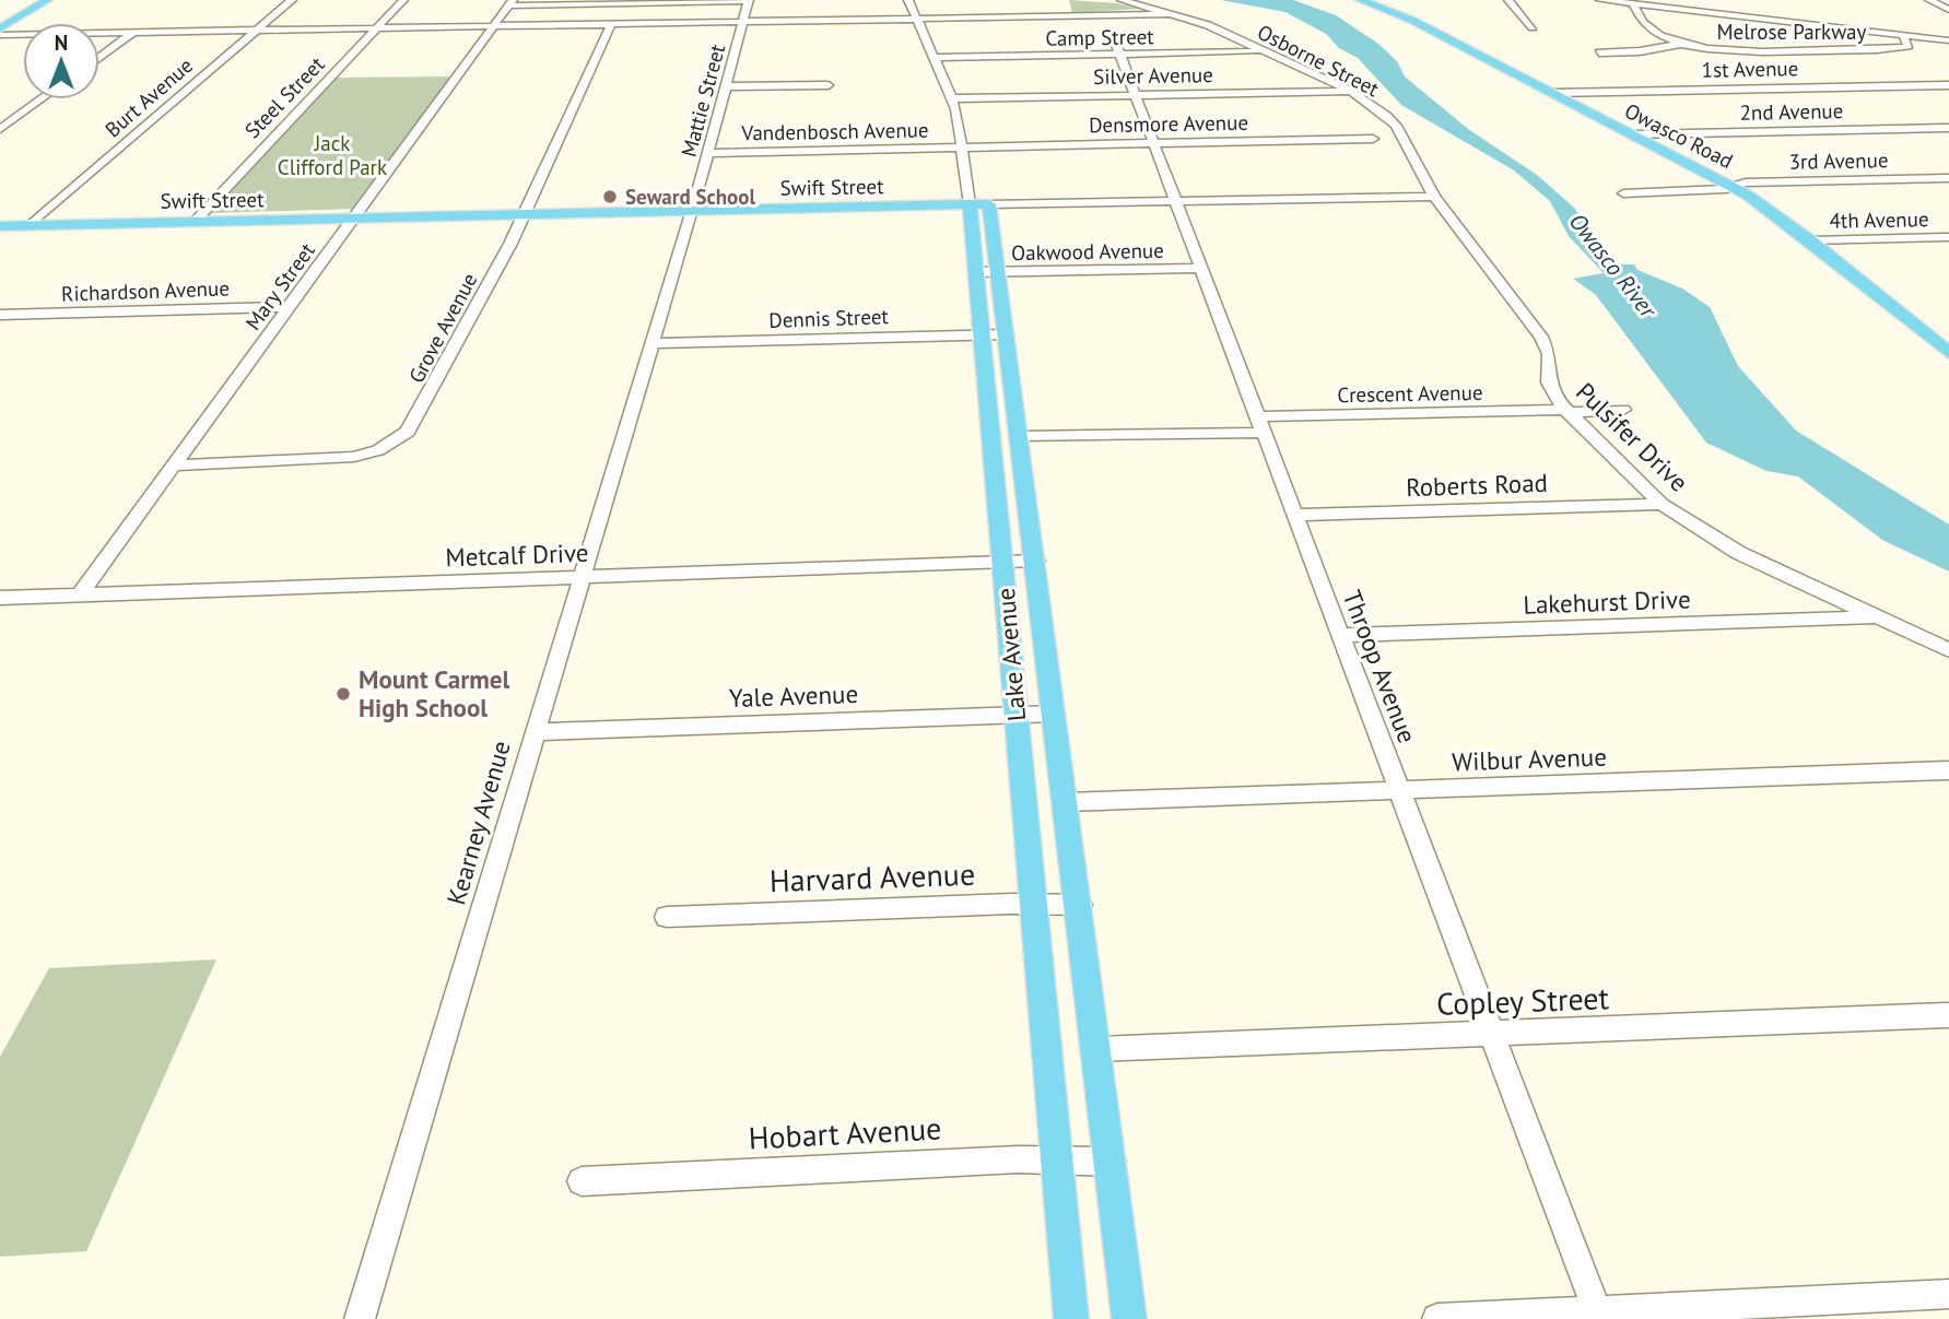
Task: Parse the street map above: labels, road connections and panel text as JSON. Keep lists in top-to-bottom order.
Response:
{
  "streets": {
    "main road": ["Owasco Road", "Swift Street", "Lake Avenue"],
    "street": [
      "Melrose Parkway",
      "Camp Street",
      "Osborne Street",
      "1st Avenue",
      "Silver Avenue",
      "Burt Avenue",
      "Steel Street",
      "Mattie Street",
      "2nd Avenue",
      "Densmore Avenue",
      "Vandenbosch Avenue",
      "3rd Avenue",
      "4th Avenue",
      "Oakwood Avenue",
      "Mary Street",
      "Richardson Avenue",
      "Dennis Street",
      "Grove Avenue",
      "Crescent Avenue",
      "Pulsifer Drive",
      "Roberts Road",
      "Metcalf Drive",
      "Lakehurst Drive",
      "Throop Avenue",
      "Yale Avenue",
      "Wilbur Avenue",
      "Kearney Avenue",
      "Harvard Avenue",
      "Copley Street",
      "Hobart Avenue"
    ]
  },
  "crossings": [
    ["Camp Street", "Osborne Street"],
    ["Camp Street", "Lake Avenue"],
    ["Camp Street", "Throop Avenue"],
    ["Osborne Street", "Silver Avenue"],
    ["Osborne Street", "Pulsifer Drive"],
    ["1st Avenue", "Owasco Road"],
    ["Silver Avenue", "Lake Avenue"],
    ["Silver Avenue", "Throop Avenue"],
    ["Burt Avenue", "Swift Street"],
    ["Steel Street", "Swift Street"],
    ["Mattie Street", "Vandenbosch Avenue"],
    ["Mattie Street", "Swift Street"],
    ["Mattie Street", "Kearney Avenue"],
    ["2nd Avenue", "Owasco Road"],
    ["Densmore Avenue", "Vandenbosch Avenue"],
    ["Densmore Avenue", "Lake Avenue"],
    ["Densmore Avenue", "Throop Avenue"],
    ["Vandenbosch Avenue", "Lake Avenue"],
    ["Owasco Road", "3rd Avenue"],
    ["Owasco Road", "4th Avenue"],
    ["Swift Street", "Mary Street"],
    ["Swift Street", "Grove Avenue"],
    ["Swift Street", "Pulsifer Drive"],
    ["Swift Street", "Lake Avenue"],
    ["Swift Street", "Throop Avenue"],
    ["Swift Street", "Kearney Avenue"],
    ["Oakwood Avenue", "Lake Avenue"],
    ["Oakwood Avenue", "Throop Avenue"],
    ["Mary Street", "Richardson Avenue"],
    ["Mary Street", "Grove Avenue"],
    ["Mary Street", "Metcalf Drive"],
    ["Dennis Street", "Lake Avenue"],
    ["Dennis Street", "Kearney Avenue"],
    ["Crescent Avenue", "Pulsifer Drive"],
    ["Crescent Avenue", "Lake Avenue"],
    ["Crescent Avenue", "Throop Avenue"],
    ["Pulsifer Drive", "Roberts Road"],
    ["Pulsifer Drive", "Lakehurst Drive"],
    ["Roberts Road", "Throop Avenue"],
    ["Metcalf Drive", "Lake Avenue"],
    ["Metcalf Drive", "Kearney Avenue"],
    ["Lakehurst Drive", "Throop Avenue"],
    ["Lake Avenue", "Yale Avenue"],
    ["Lake Avenue", "Wilbur Avenue"],
    ["Lake Avenue", "Harvard Avenue"],
    ["Lake Avenue", "Copley Street"],
    ["Lake Avenue", "Hobart Avenue"],
    ["Throop Avenue", "Wilbur Avenue"],
    ["Throop Avenue", "Copley Street"],
    ["Yale Avenue", "Kearney Avenue"]
  ],
  "water": ["Owasco River"],
  "parks": ["Jack Clifford Park"],
  "places": ["Seward School", "Mount Carmel High School"],
  "north": "top"
}
